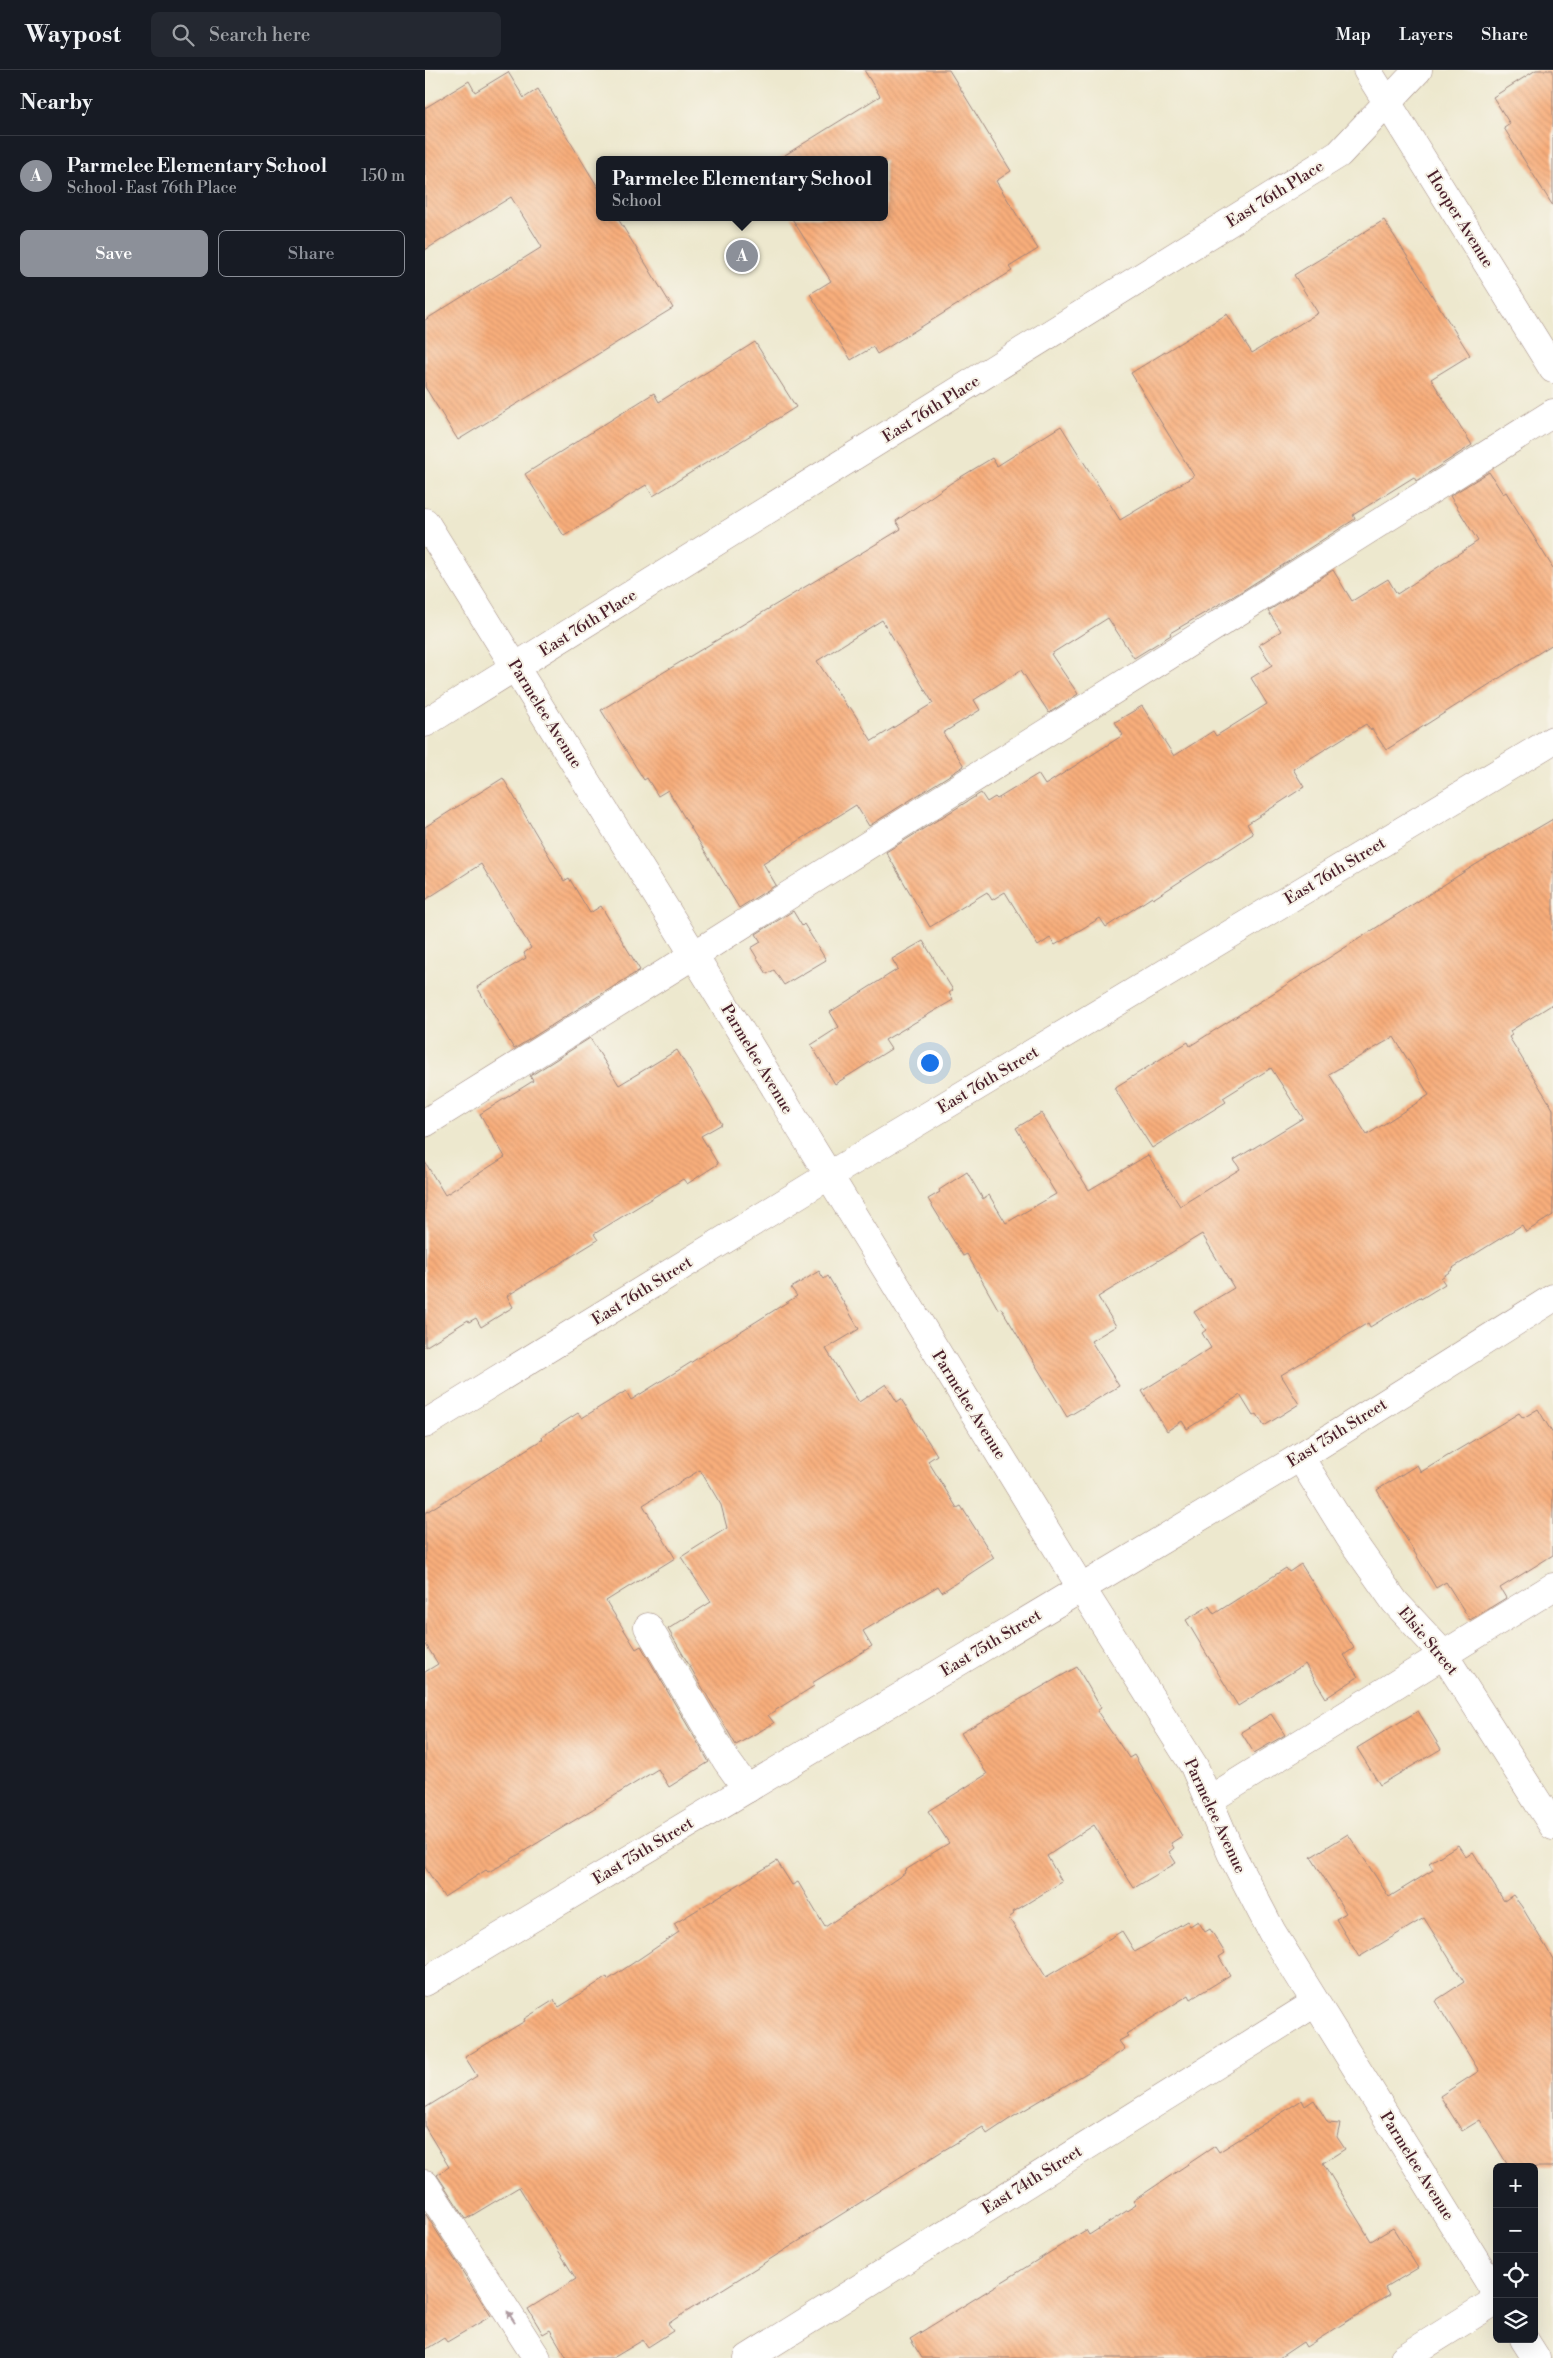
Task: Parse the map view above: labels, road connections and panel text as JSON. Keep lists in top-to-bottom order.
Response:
{
  "streets": {
    "street": [
      "East 76th Place",
      "Hooper Avenue",
      "Parmelee Avenue",
      "East 76th Street",
      "East 75th Street",
      "Elsie Street",
      "East 74th Street"
    ]
  },
  "crossings": [
    ["East 76th Place", "Hooper Avenue"],
    ["East 76th Place", "Parmelee Avenue"],
    ["Parmelee Avenue", "East 76th Street"],
    ["Parmelee Avenue", "East 75th Street"],
    ["Parmelee Avenue", "East 74th Street"],
    ["East 75th Street", "Elsie Street"]
  ],
  "page": {
    "header": "Waypost",
    "search": "Search here",
    "nav": ["Map", "Layers", "Share"],
    "heading": "Nearby",
    "list": [
      {
        "mark": "A",
        "name": "Parmelee Elementary School",
        "note": "School · East 76th Place",
        "value": "150 m"
      }
    ],
    "popup": ["Parmelee Elementary School", "School"],
    "buttons": ["Save", "Share"],
    "pins": "A",
    "map_buttons": ["+", "−"]
  }
}
